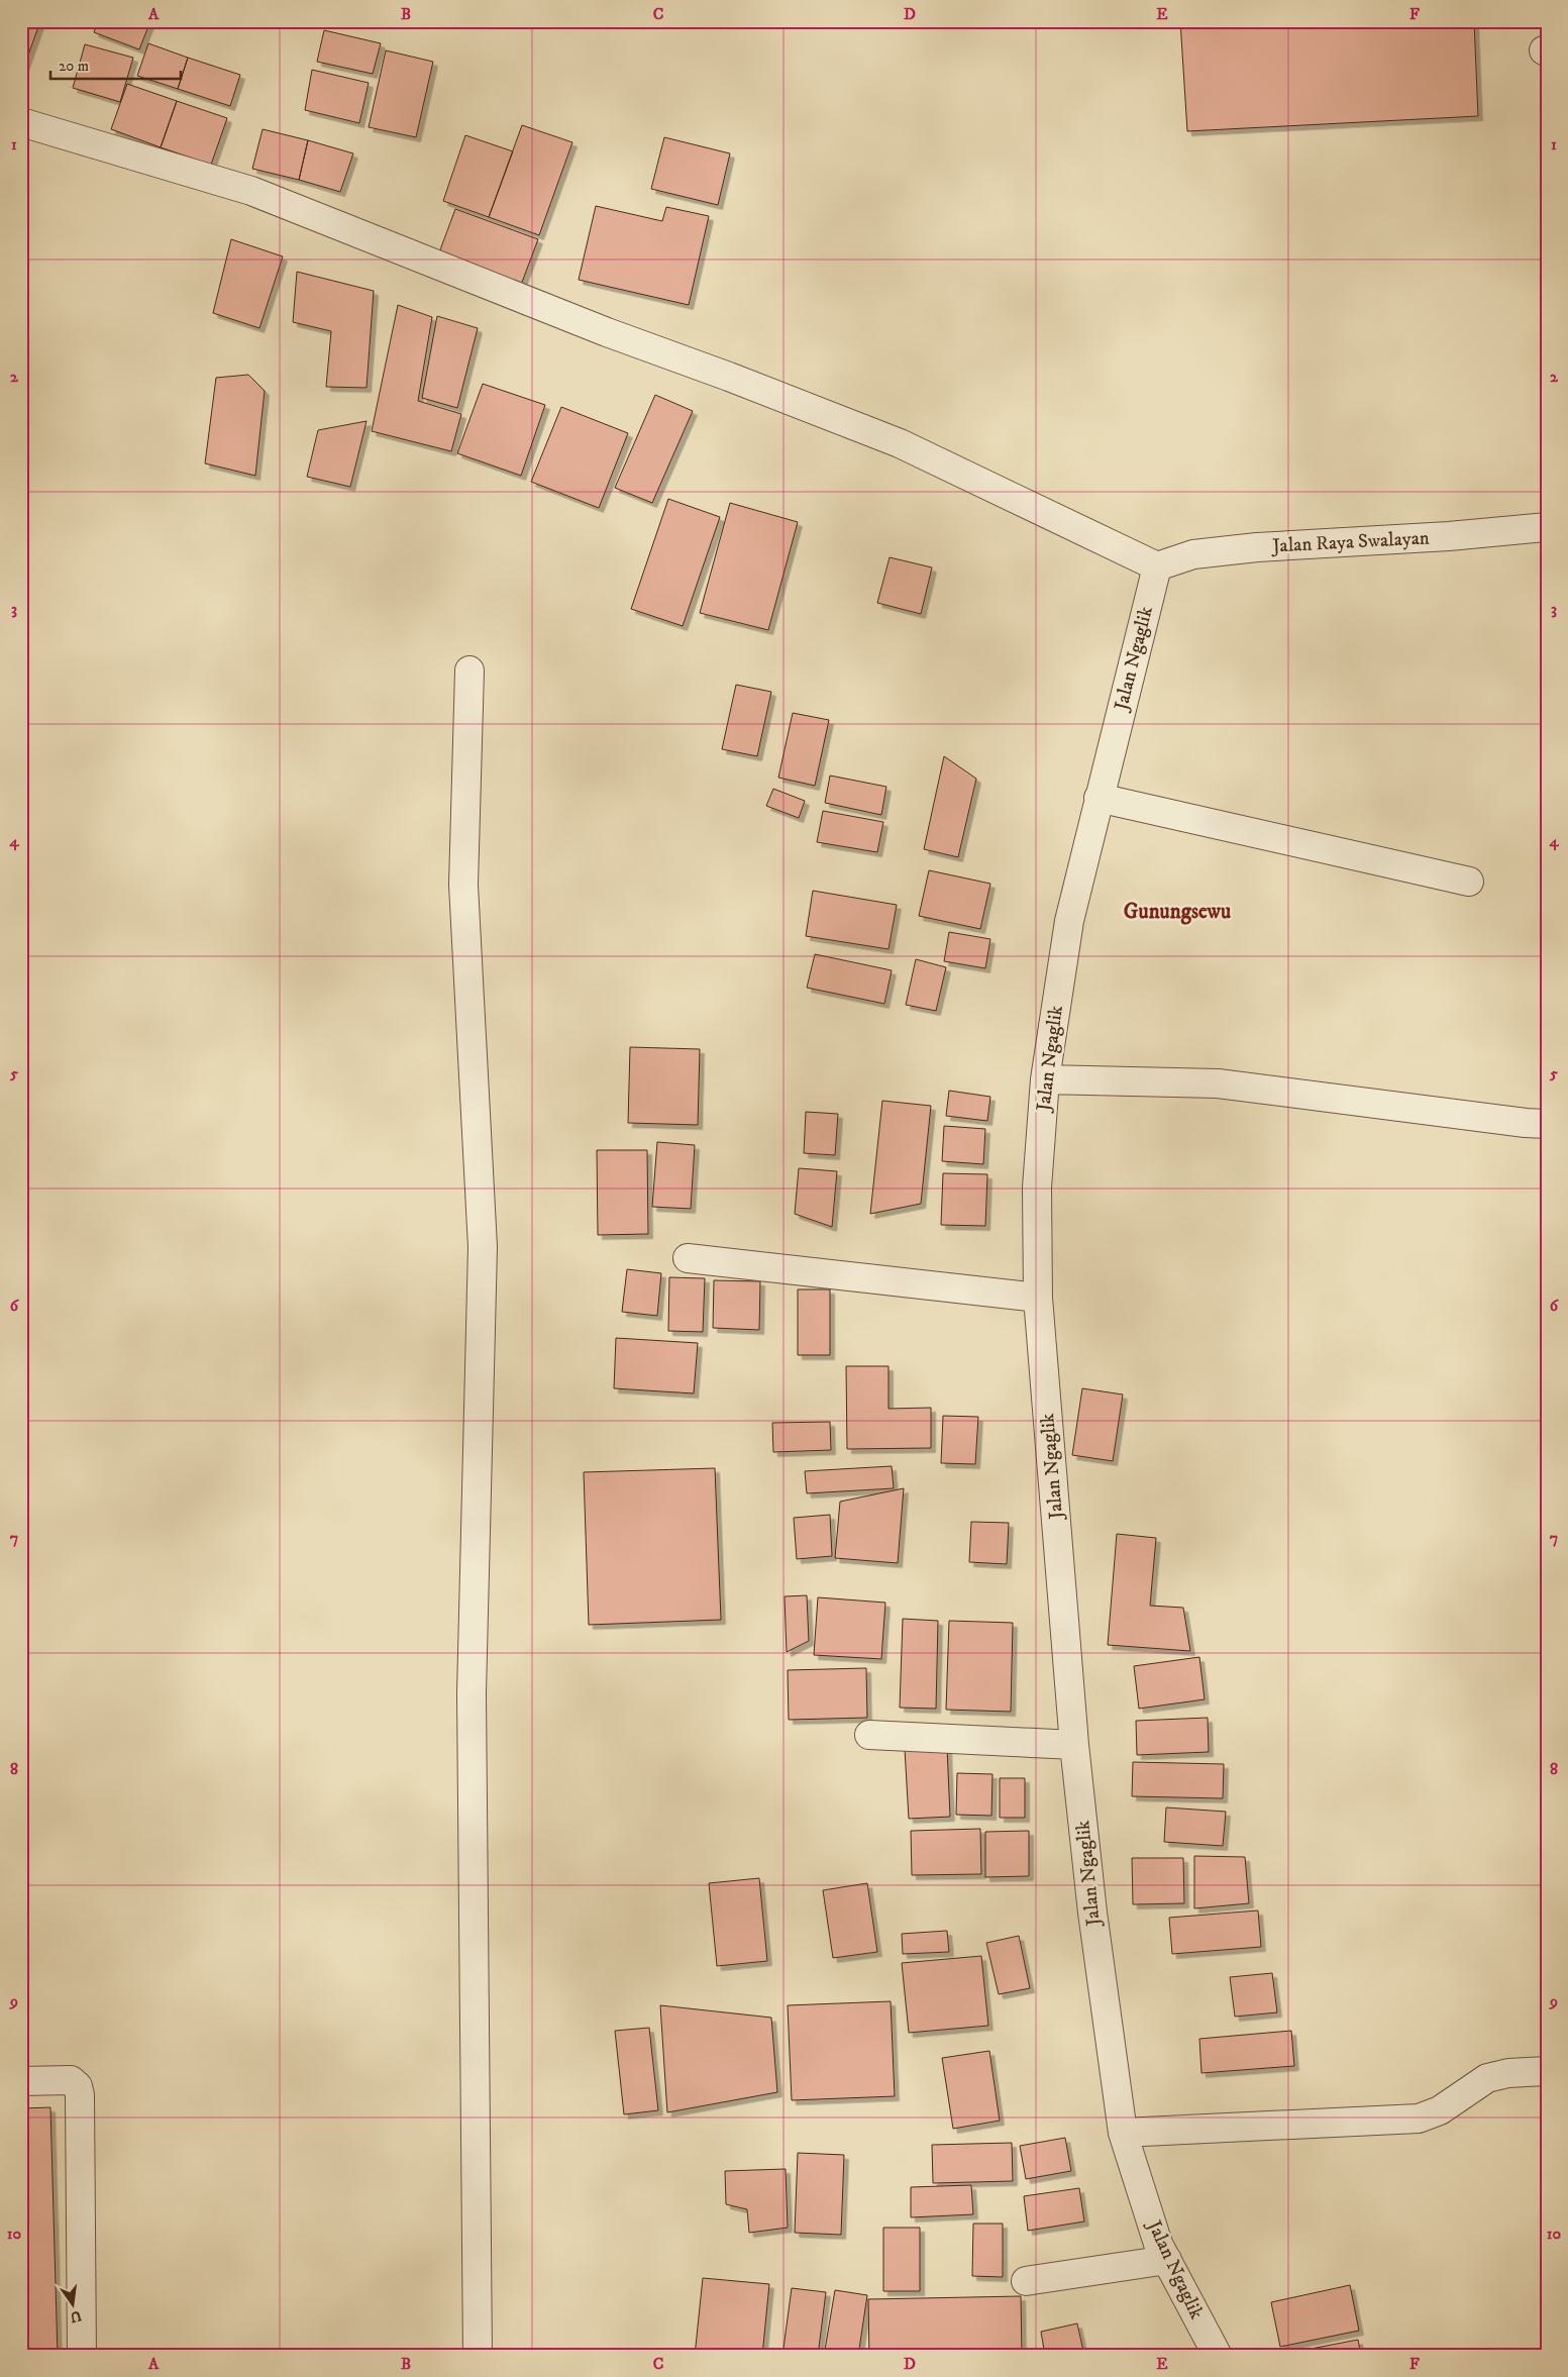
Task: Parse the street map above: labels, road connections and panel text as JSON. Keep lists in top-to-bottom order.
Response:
{
  "streets": {
    "street": ["Jalan Raya Swalayan", "Jalan Ngaglik"]
  },
  "crossings": [
    ["Jalan Raya Swalayan", "Jalan Ngaglik"]
  ],
  "districts": ["Gunungsewu"],
  "scale_bar": "20 m",
  "north": "bottom",
  "grid": {
    "columns": [
      "A",
      "B",
      "C",
      "D",
      "E",
      "F"
    ],
    "rows": [
      "1",
      "2",
      "3",
      "4",
      "5",
      "6",
      "7",
      "8",
      "9",
      "10"
    ]
  }
}
